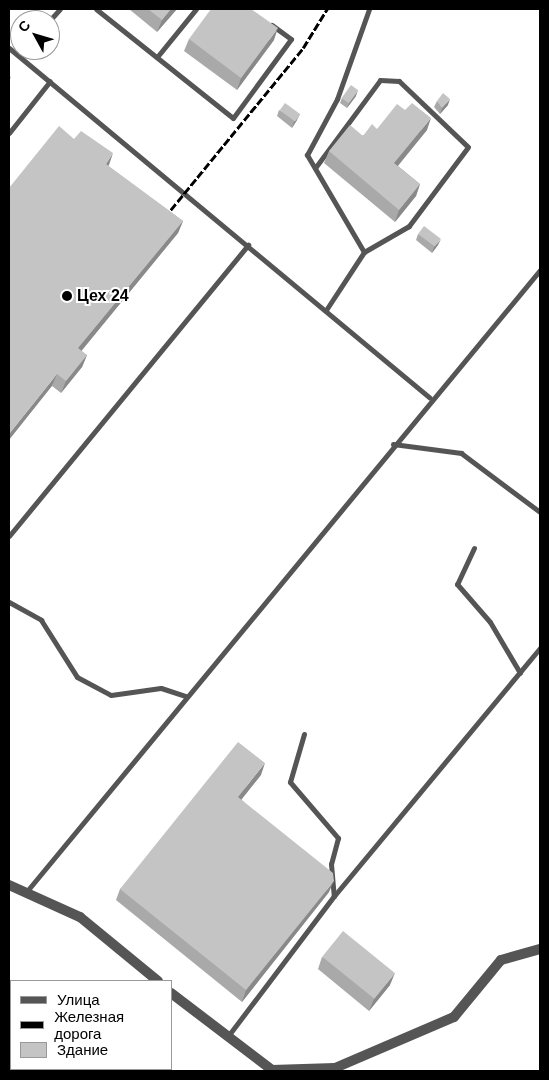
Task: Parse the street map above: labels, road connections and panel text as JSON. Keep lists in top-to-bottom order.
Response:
{
  "places": ["Цех 24"],
  "legend": ["Улица", "Железная дорога", "Здание"],
  "north": "top left"
}
